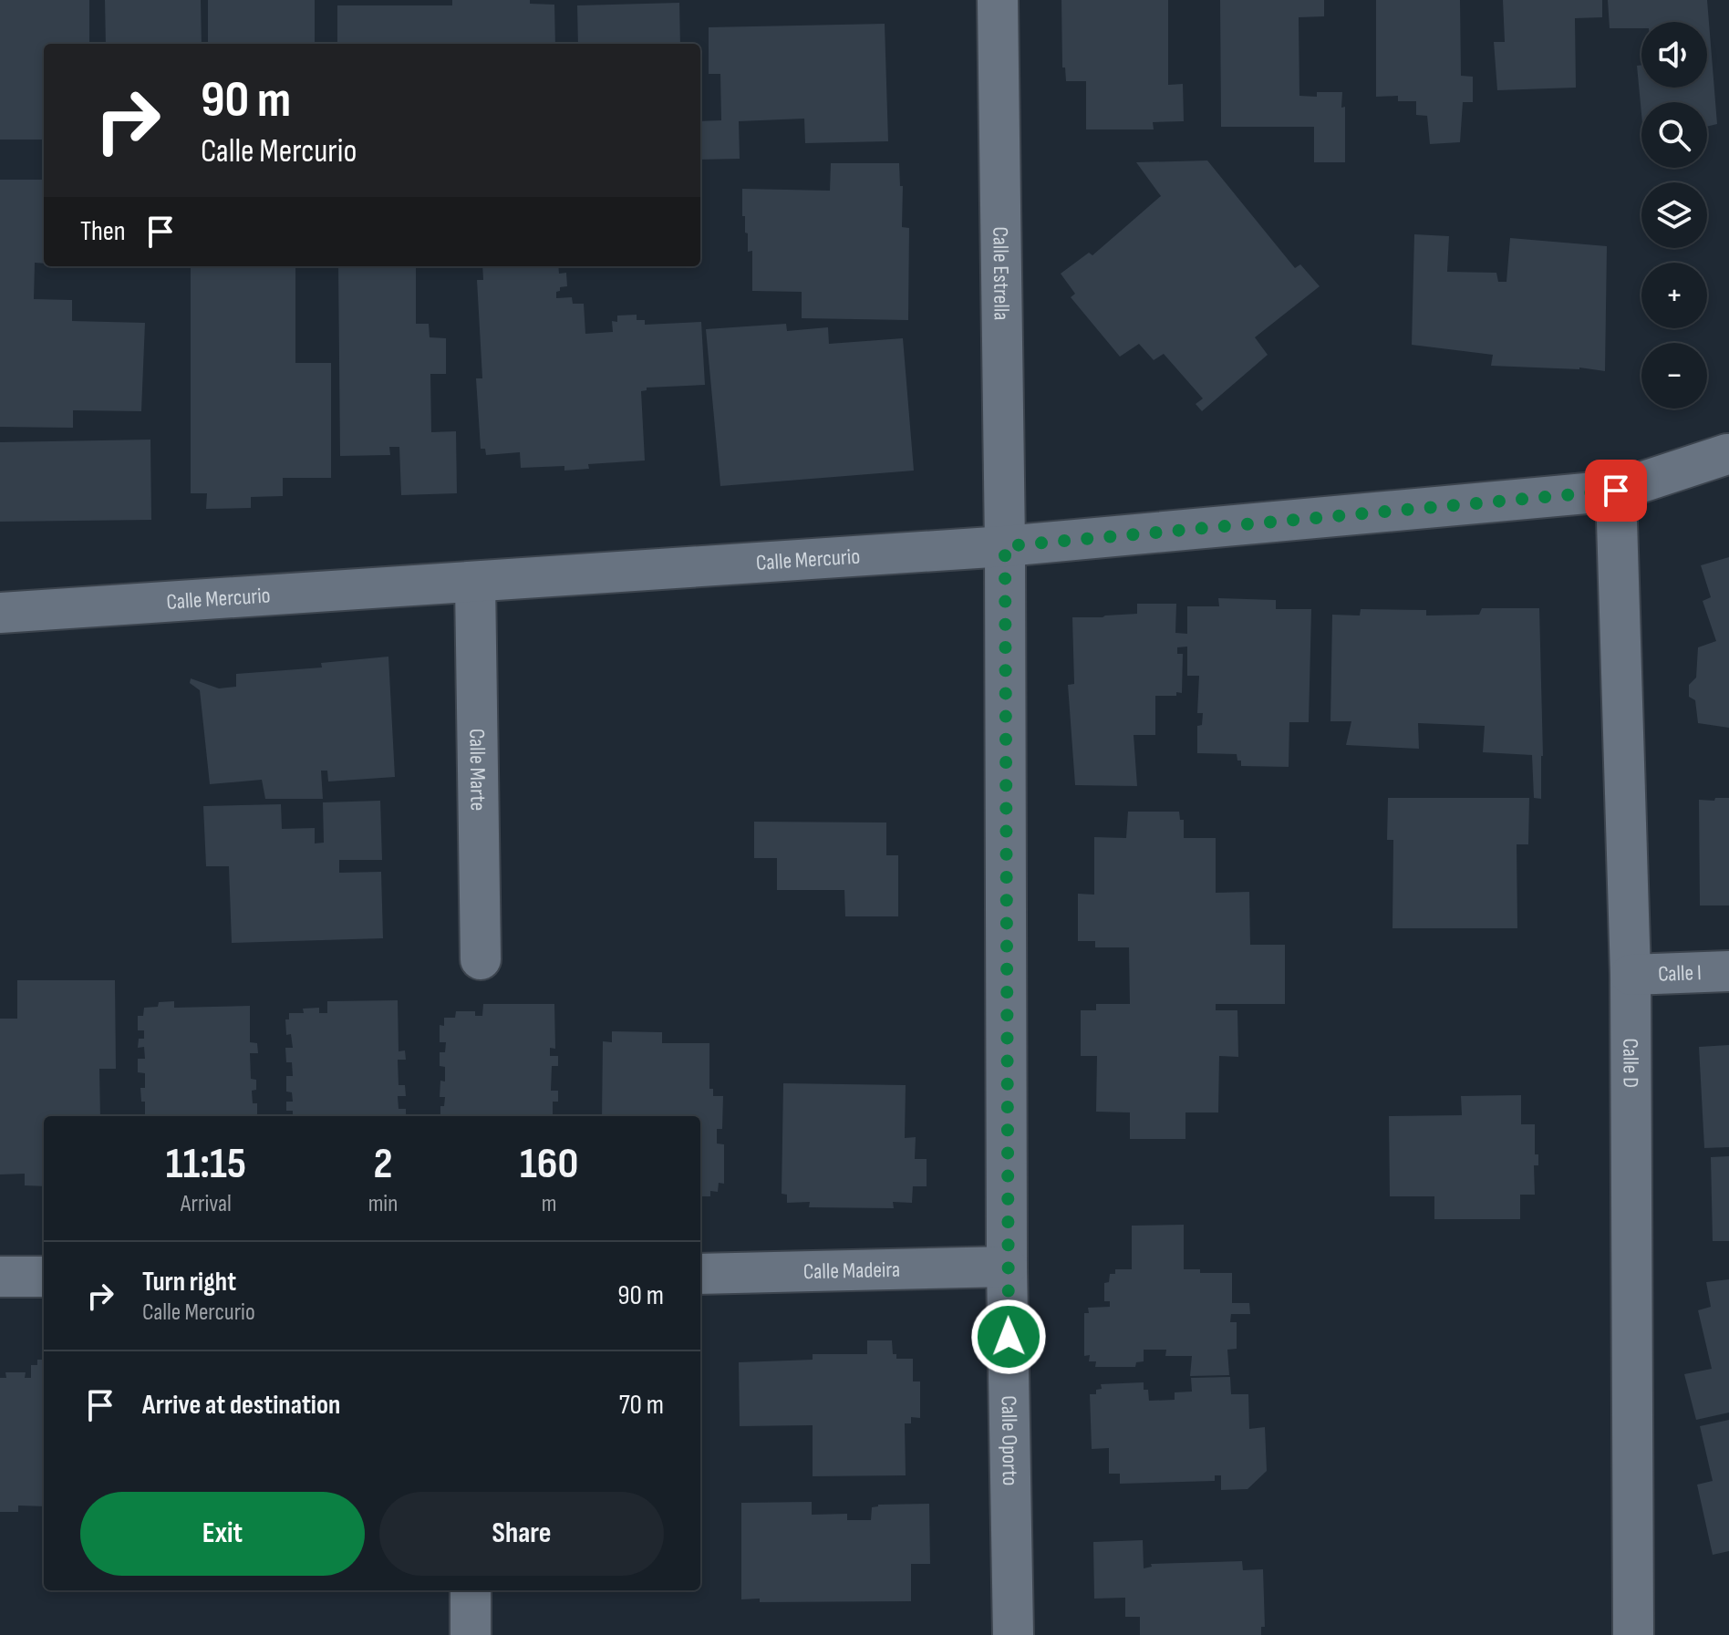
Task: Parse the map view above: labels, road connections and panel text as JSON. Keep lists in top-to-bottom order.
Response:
{
  "streets": {
    "street": [
      "Calle Estrella",
      "Calle Mercurio",
      "Calle Marte",
      "Calle I",
      "Calle D",
      "Calle Madeira",
      "Calle Oporto"
    ]
  },
  "crossings": [
    ["Calle Estrella", "Calle Mercurio"],
    ["Calle Estrella", "Calle Oporto"],
    ["Calle Mercurio", "Calle Marte"],
    ["Calle Mercurio", "Calle D"],
    ["Calle Mercurio", "Calle Oporto"],
    ["Calle I", "Calle D"],
    ["Calle Madeira", "Calle Oporto"]
  ],
  "page": {
    "map_buttons": ["+", "−"],
    "turn": ["90 m", "Calle Mercurio"],
    "then": "Then",
    "eta": [
      "11:15",
      "Arrival",
      "2",
      "min",
      "160",
      "m"
    ],
    "list": [
      {
        "name": "Turn right",
        "note": "Calle Mercurio",
        "value": "90 m"
      },
      {
        "name": "Arrive at destination",
        "value": "70 m"
      }
    ],
    "buttons": ["Exit", "Share"]
  }
}
